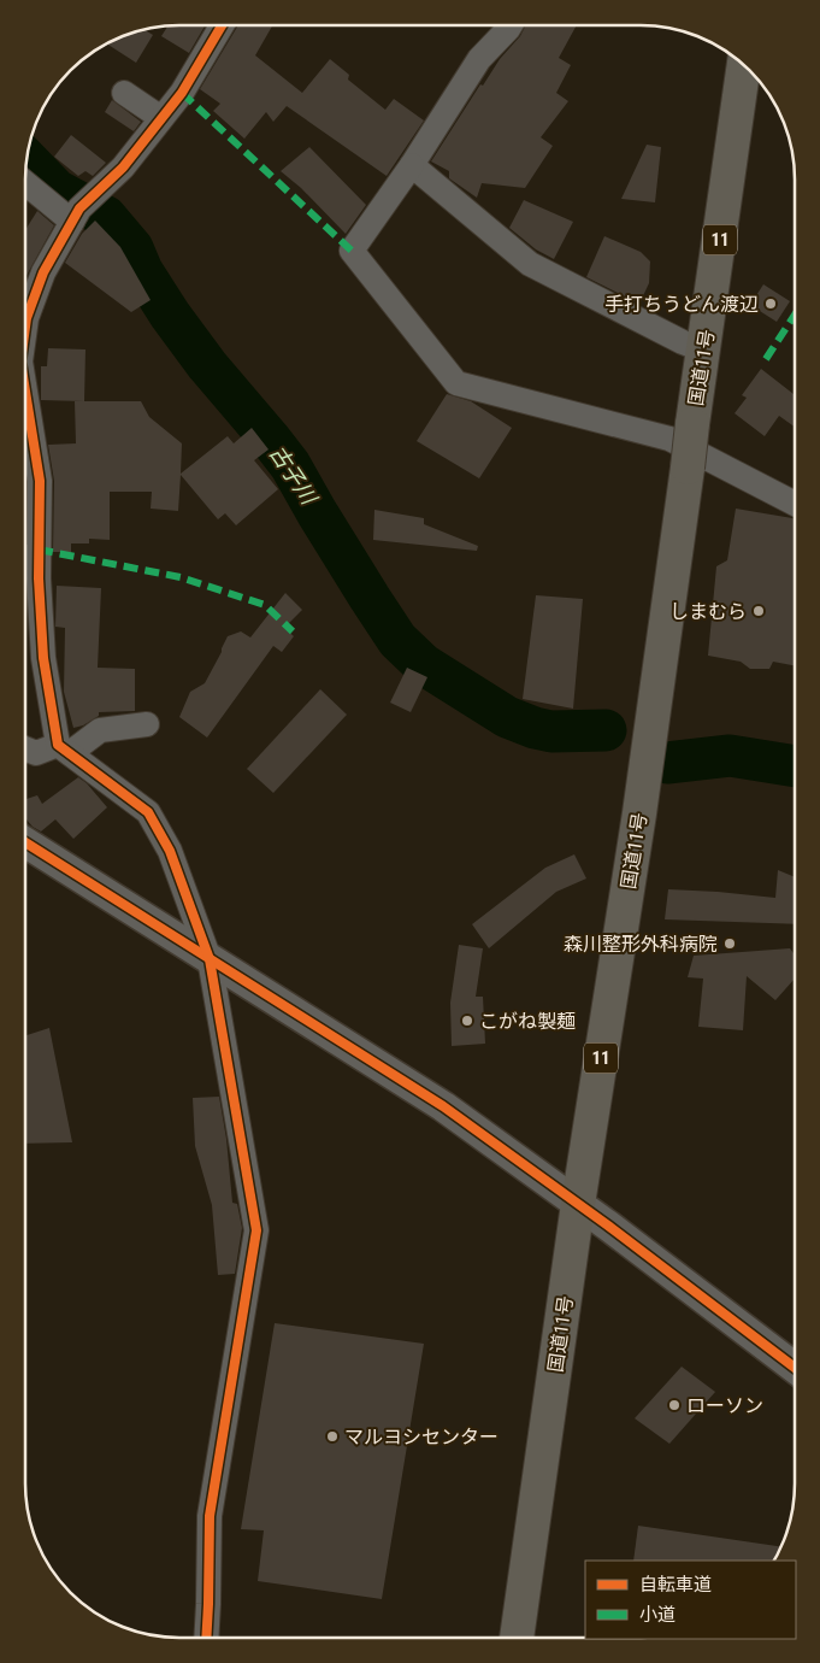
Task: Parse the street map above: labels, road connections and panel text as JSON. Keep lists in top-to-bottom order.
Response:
{
  "streets": {
    "highway": ["11", "国道11号"]
  },
  "water": ["古子川"],
  "places": [
    "手打ちうどん渡辺",
    "しまむら",
    "森川整形外科病院",
    "こがね製麺",
    "ローソン",
    "マルヨシセンター"
  ],
  "legend": ["自転車道", "小道"]
}
